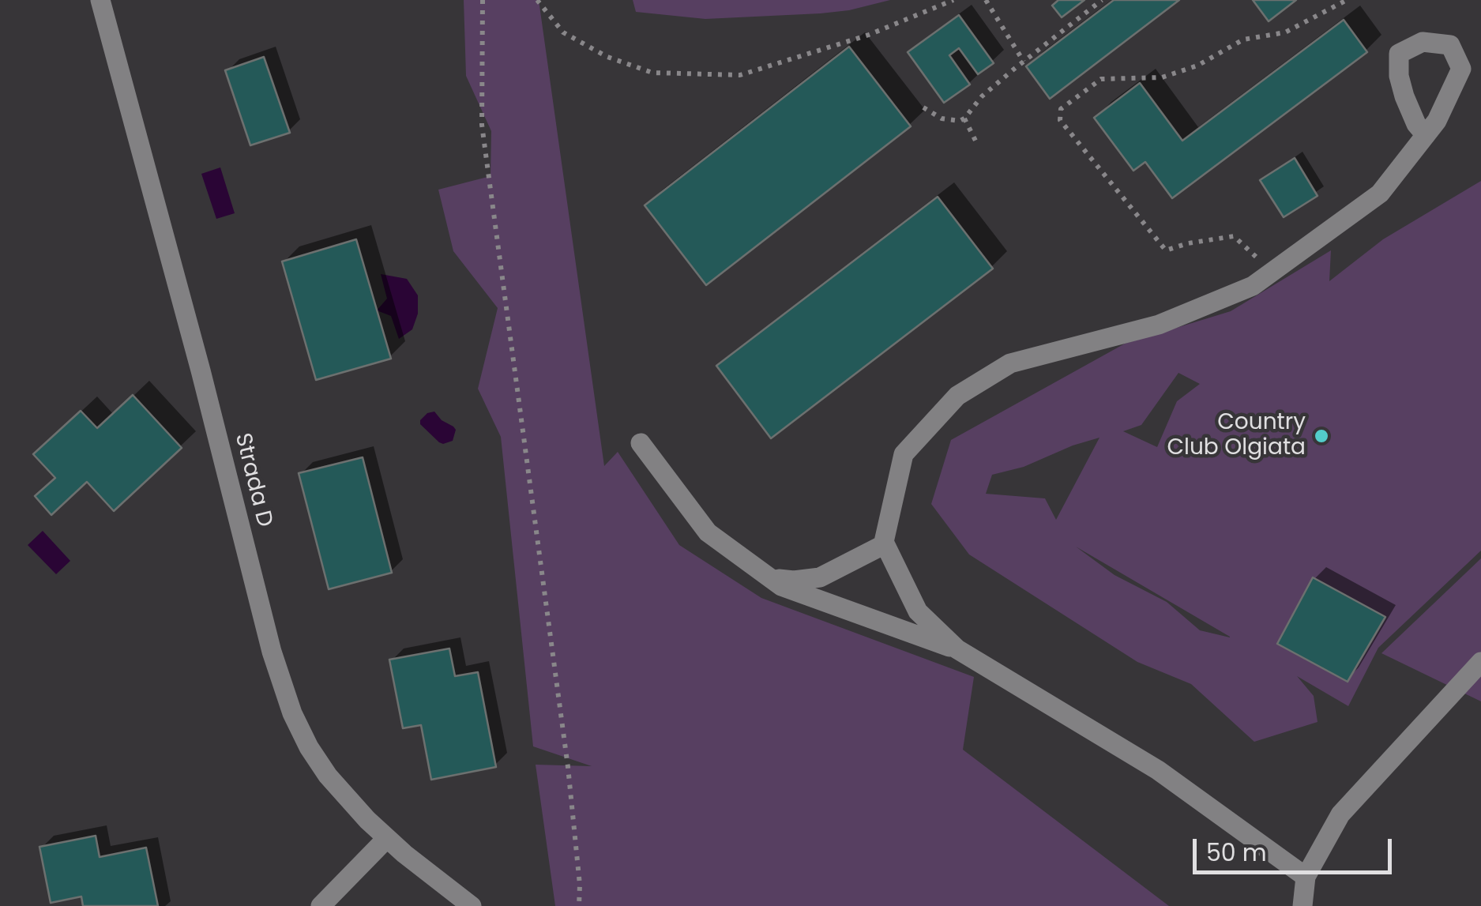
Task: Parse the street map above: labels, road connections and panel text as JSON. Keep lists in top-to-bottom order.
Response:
{
  "streets": {
    "street": ["Strada D"]
  },
  "places": ["Country Club Olgiata"],
  "scale_bar": "50 m"
}
